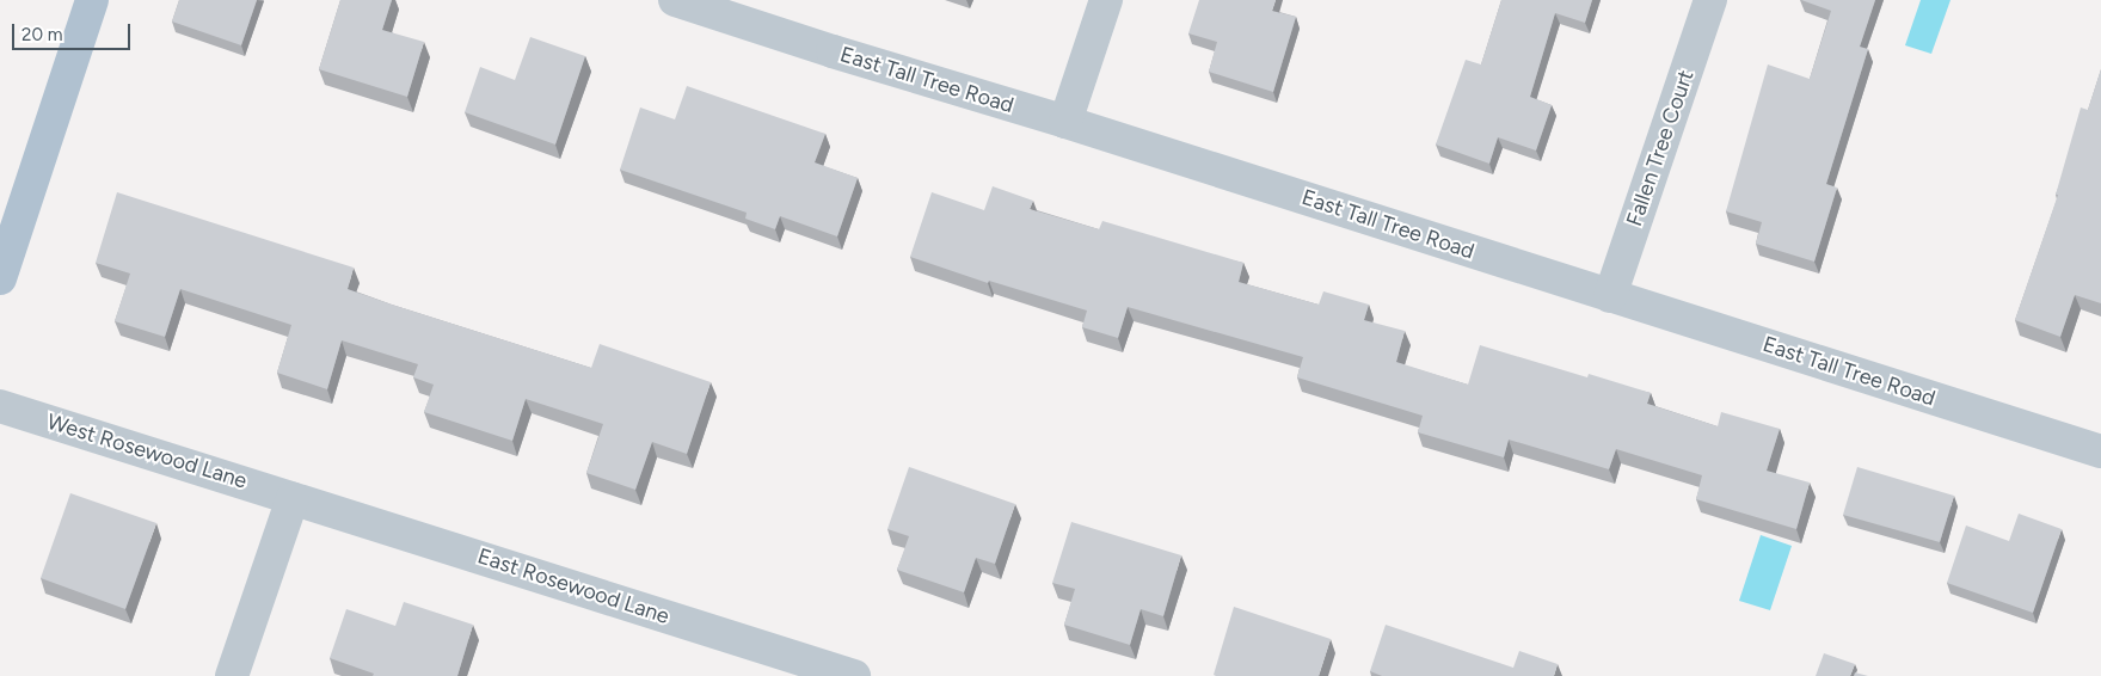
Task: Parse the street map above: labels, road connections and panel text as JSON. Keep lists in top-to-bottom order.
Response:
{
  "streets": {
    "street": [
      "East Tall Tree Road",
      "Fallen Tree Court",
      "West Rosewood Lane",
      "East Rosewood Lane"
    ]
  },
  "crossings": [
    ["East Tall Tree Road", "Fallen Tree Court"],
    ["West Rosewood Lane", "East Rosewood Lane"]
  ],
  "scale_bar": "20 m"
}
